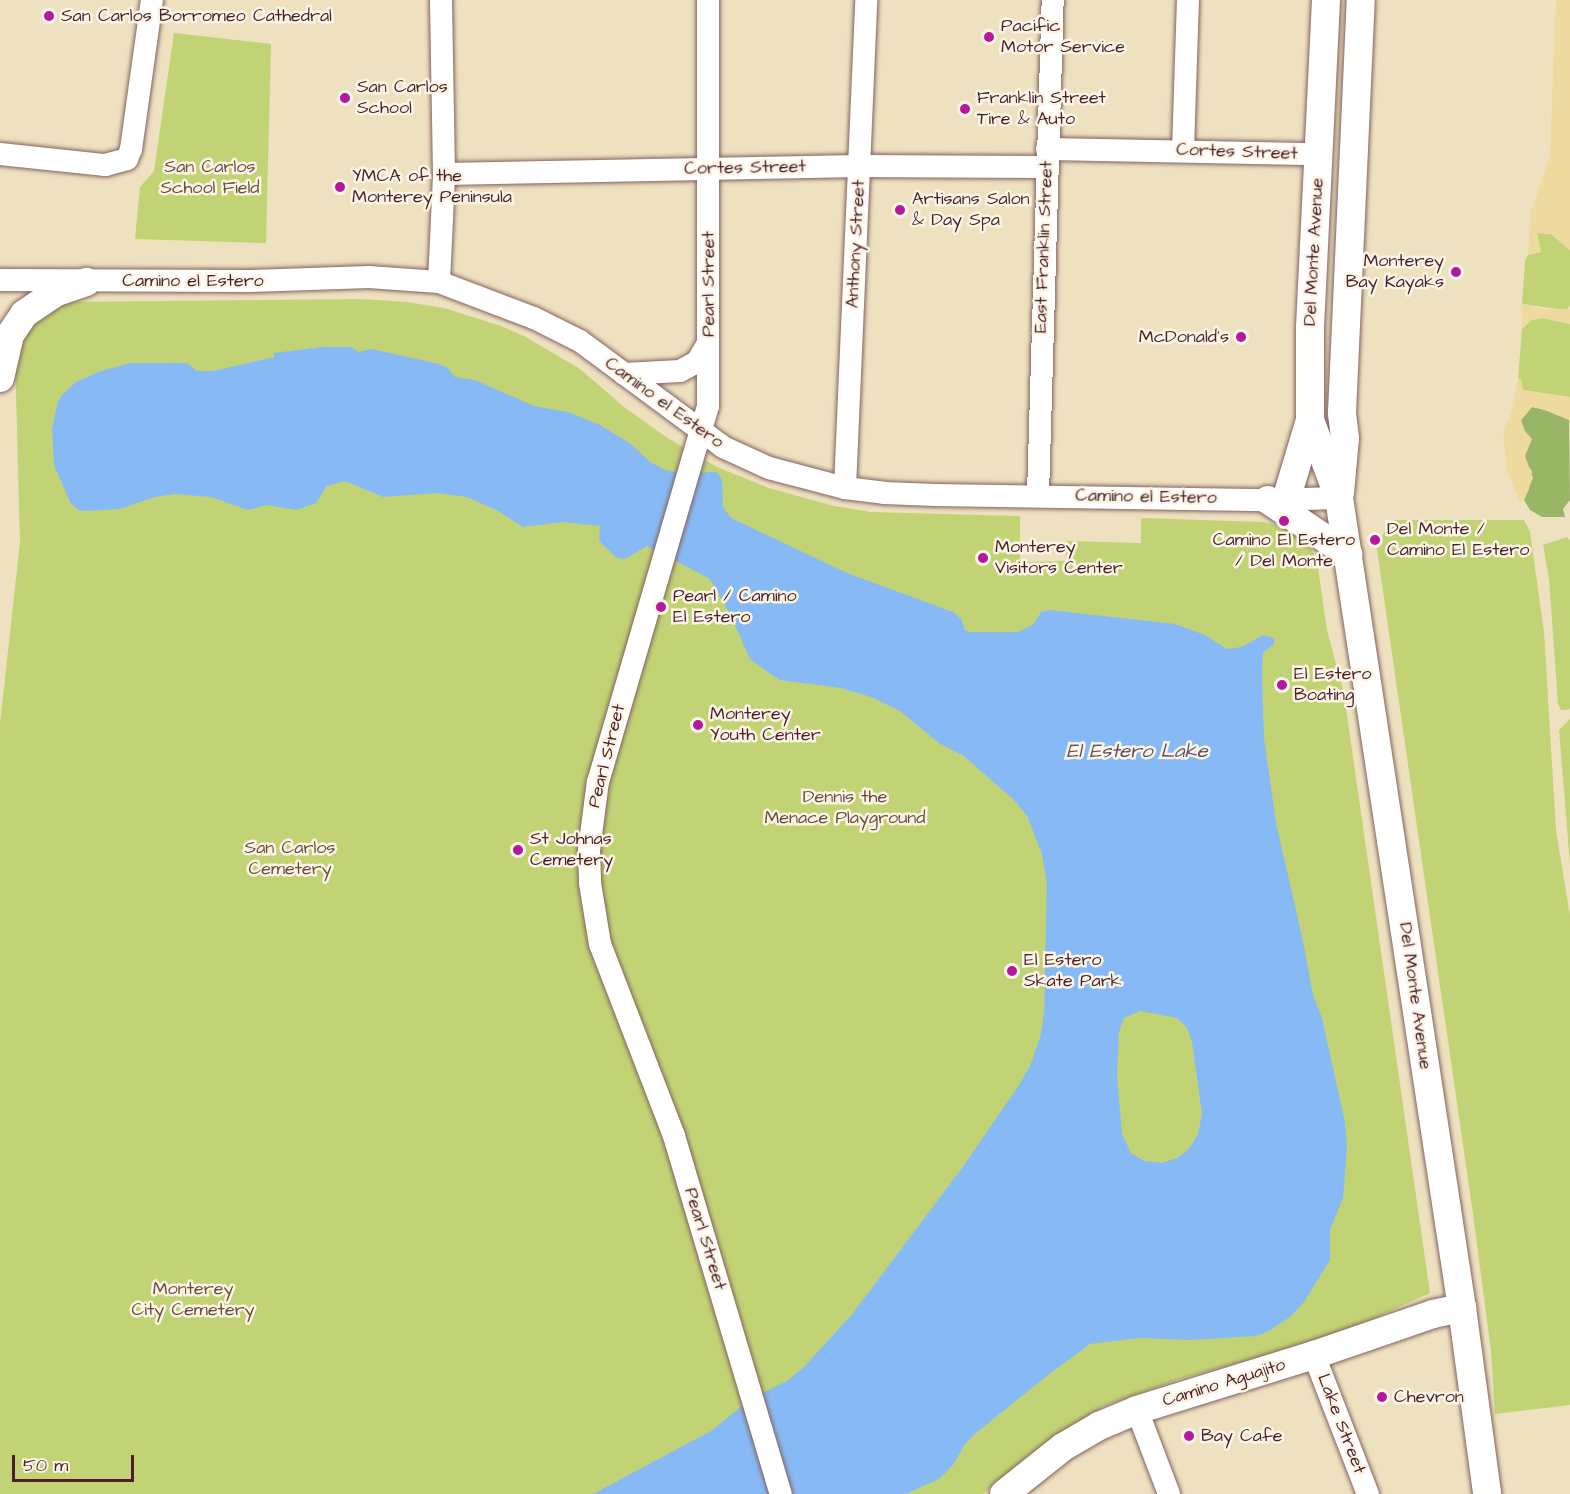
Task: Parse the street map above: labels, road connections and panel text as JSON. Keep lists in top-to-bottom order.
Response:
{
  "streets": {
    "main road": ["Del Monte Avenue", "Camino Aguajito"],
    "street": [
      "Cortes Street",
      "Anthony Street",
      "East Franklin Street",
      "Camino el Estero",
      "Pearl Street",
      "Lake Street"
    ]
  },
  "crossings": [
    ["Cortes Street", "Anthony Street"],
    ["Cortes Street", "East Franklin Street"],
    ["Cortes Street", "Del Monte Avenue"],
    ["Cortes Street", "Pearl Street"],
    ["Anthony Street", "Camino el Estero"],
    ["East Franklin Street", "Camino el Estero"],
    ["Del Monte Avenue", "Camino el Estero"],
    ["Del Monte Avenue", "Camino Aguajito"],
    ["Camino el Estero", "Pearl Street"],
    ["Camino Aguajito", "Lake Street"]
  ],
  "water": ["El Estero Lake"],
  "parks": [
    "San Carlos School Field",
    "Dennis the Menace Playground",
    "San Carlos Cemetery",
    "Monterey City Cemetery"
  ],
  "places": [
    "San Carlos Borromeo Cathedral",
    "Pacific Motor Service",
    "San Carlos School",
    "Franklin Street Tire & Auto",
    "YMCA of the Monterey Peninsula",
    "Artisans Salon & Day Spa",
    "Monterey Bay Kayaks",
    "McDonald's",
    "Camino El Estero / Del Monte",
    "Del Monte / Camino El Estero",
    "Monterey Visitors Center",
    "Pearl / Camino El Estero",
    "El Estero Boating",
    "Monterey Youth Center",
    "St Johnas Cemetery",
    "El Estero Skate Park",
    "Chevron",
    "Bay Cafe"
  ],
  "scale_bar": "50 m"
}
